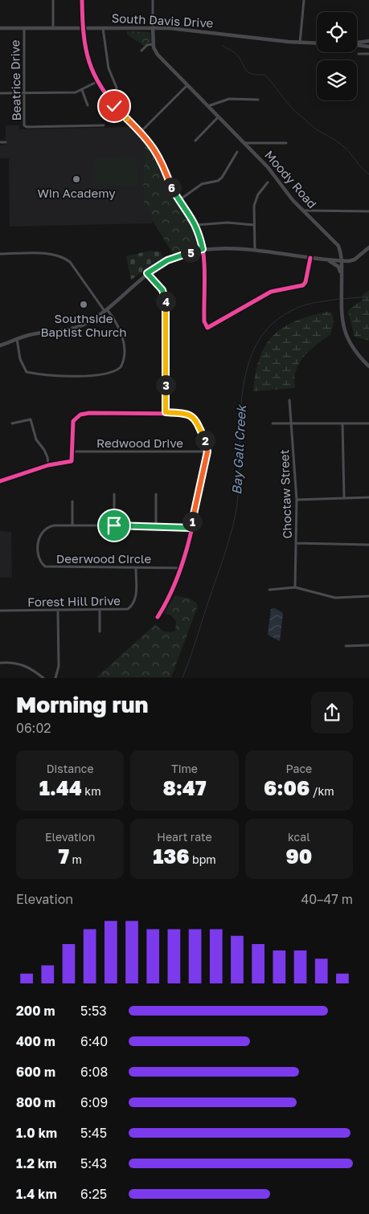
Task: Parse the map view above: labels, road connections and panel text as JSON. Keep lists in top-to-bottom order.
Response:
{
  "streets": {
    "street": [
      "South Davis Drive",
      "Beatrice Drive",
      "Moody Road",
      "Redwood Drive",
      "Choctaw Street",
      "Deerwood Circle",
      "Forest Hill Drive"
    ]
  },
  "crossings": [
    ["South Davis Drive", "Beatrice Drive"],
    ["Deerwood Circle", "Forest Hill Drive"]
  ],
  "water": ["Bay Gall Creek"],
  "places": ["Win Academy", "Southside Baptist Church"],
  "page": {
    "pins": [
      "6",
      "5",
      "4",
      "3",
      "2",
      "1"
    ],
    "heading": ["Morning run", "06:02"],
    "stats": [
      ["Distance", "1.44 km"],
      ["Time", "8:47"],
      ["Pace", "6:06 /km"],
      ["Elevation", "7 m"],
      ["Heart rate", "136 bpm"],
      ["kcal", "90"]
    ],
    "chart": ["Elevation", "40–47 m"],
    "list": [
      {
        "name": "200 m",
        "note": "5:53"
      },
      {
        "name": "400 m",
        "note": "6:40"
      },
      {
        "name": "600 m",
        "note": "6:08"
      },
      {
        "name": "800 m",
        "note": "6:09"
      },
      {
        "name": "1.0 km",
        "note": "5:45"
      },
      {
        "name": "1.2 km",
        "note": "5:43"
      },
      {
        "name": "1.4 km",
        "note": "6:25"
      }
    ]
  }
}
